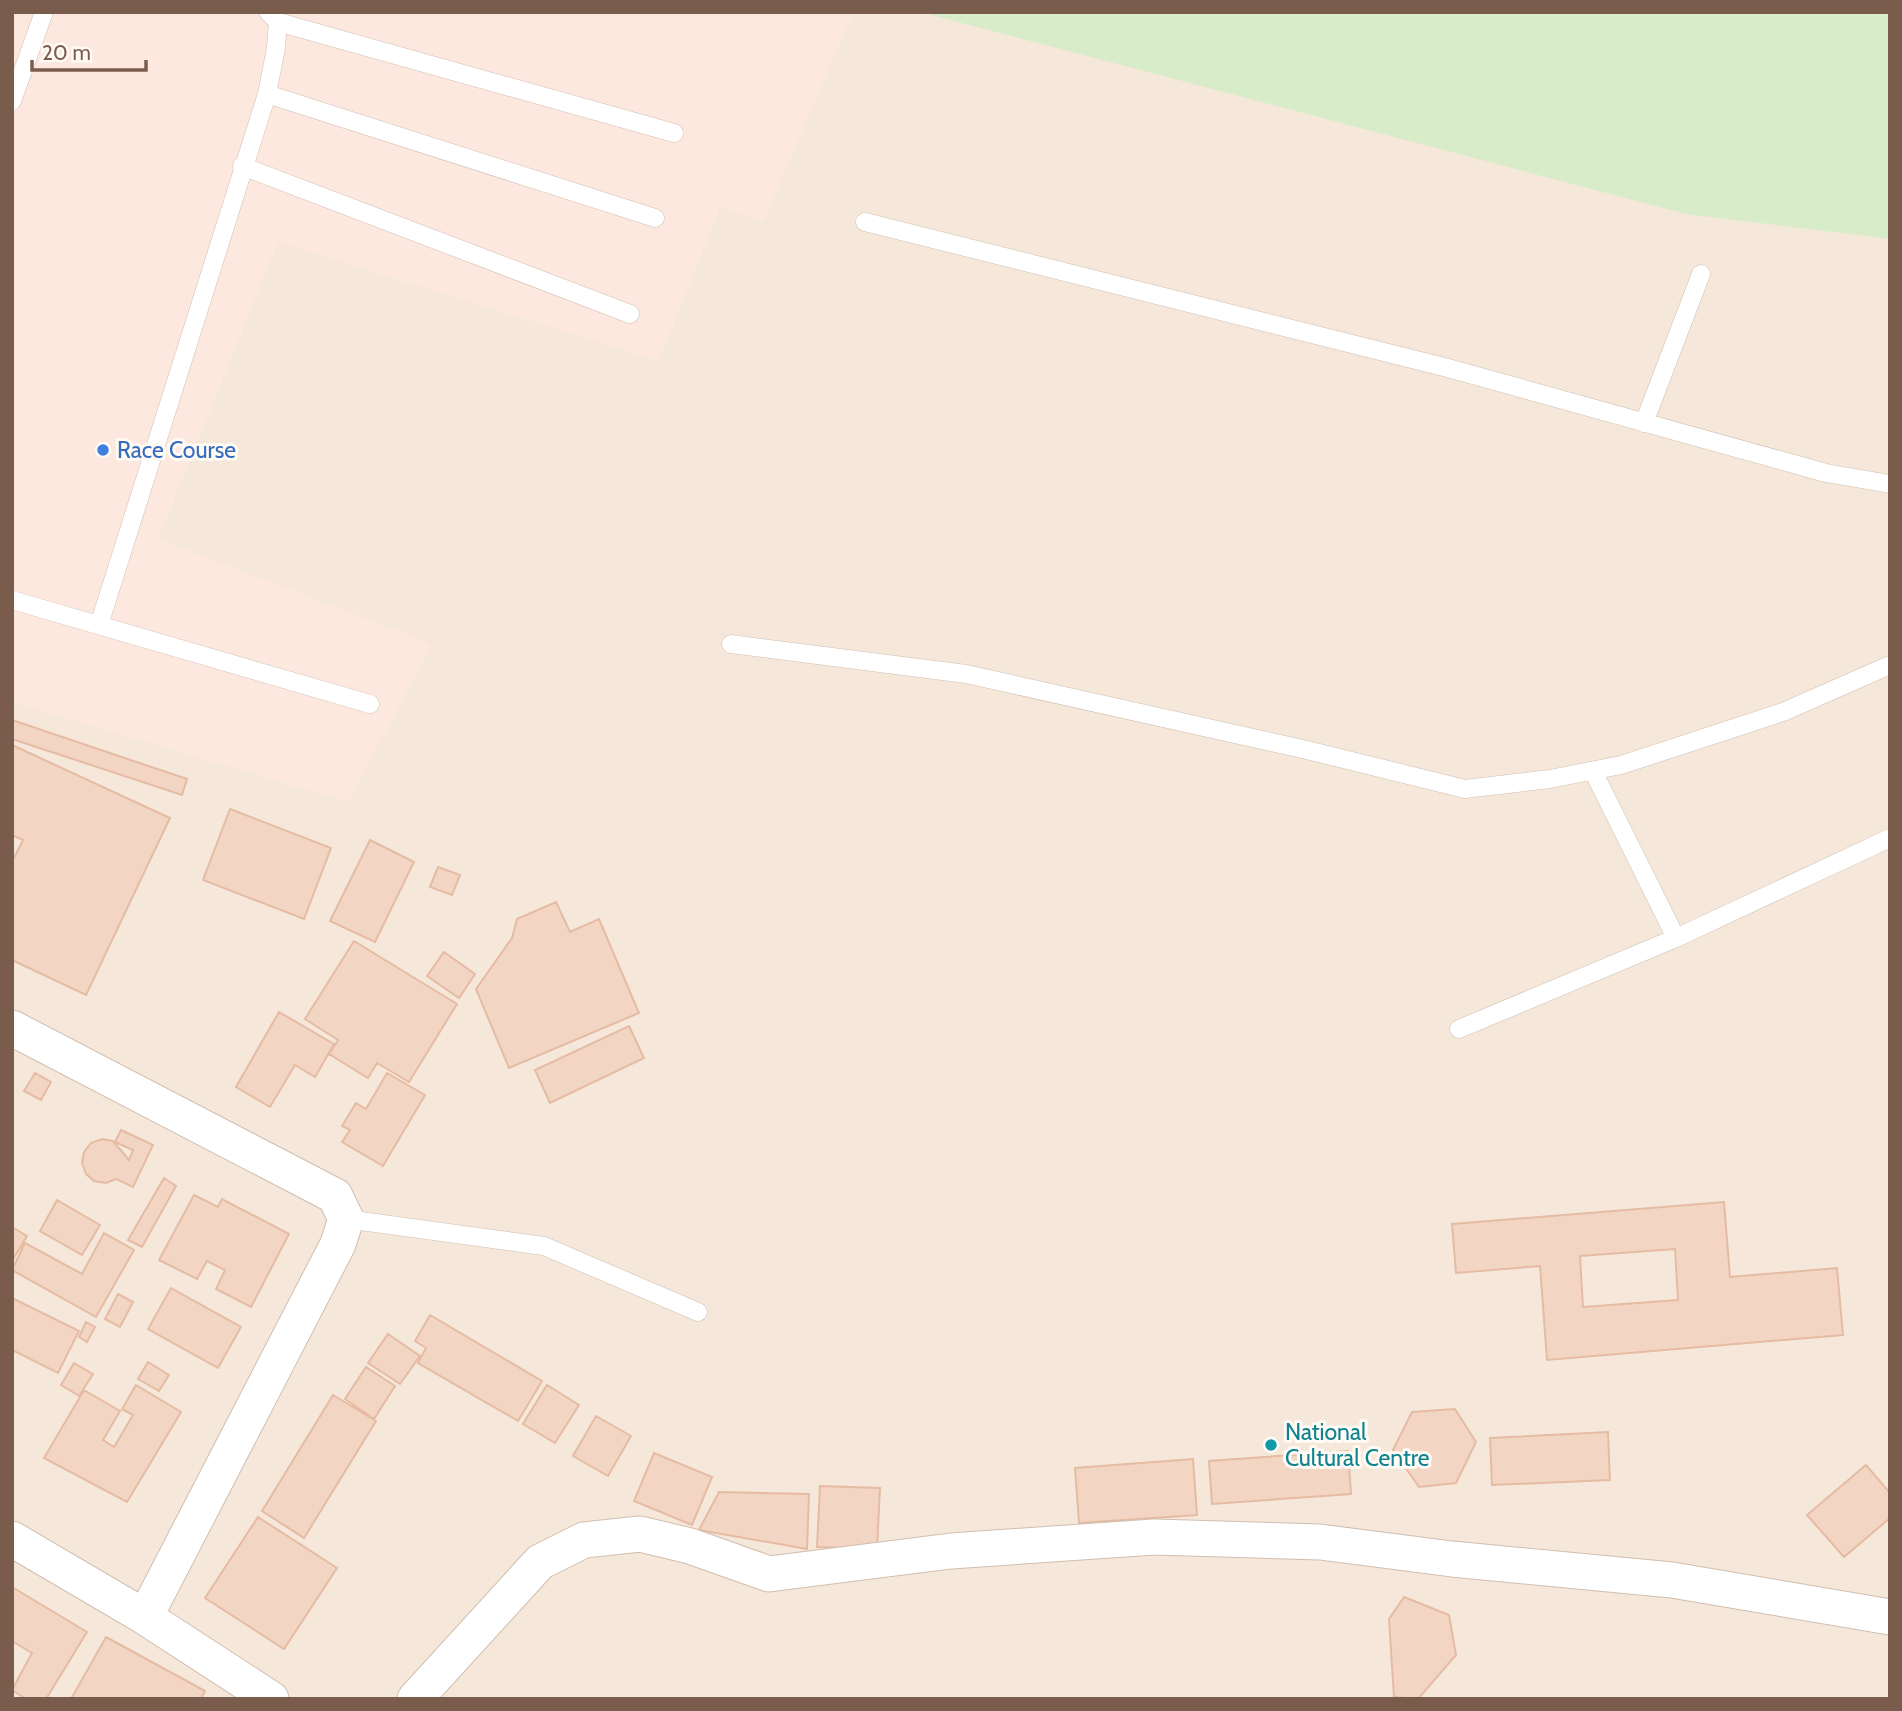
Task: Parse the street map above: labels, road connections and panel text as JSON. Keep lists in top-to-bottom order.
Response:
{
  "places": ["Race Course", "National Cultural Centre"],
  "scale_bar": "20 m"
}
